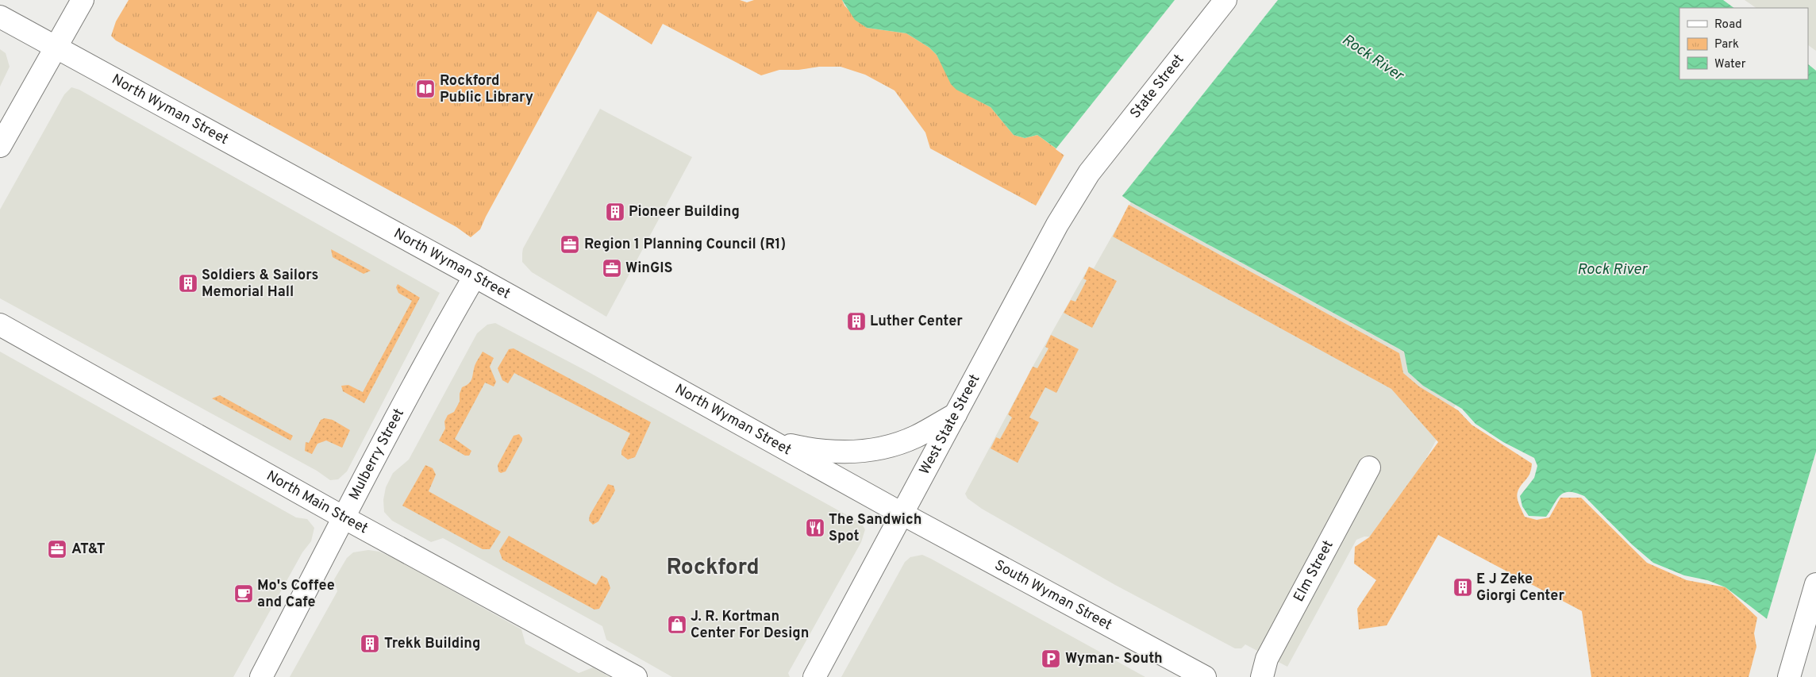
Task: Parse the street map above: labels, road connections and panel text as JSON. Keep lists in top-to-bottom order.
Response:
{
  "streets": {
    "main road": [
      "State Street",
      "North Wyman Street",
      "West State Street",
      "Mulberry Street",
      "North Main Street",
      "Elm Street",
      "South Wyman Street"
    ]
  },
  "crossings": [
    ["State Street", "West State Street"],
    ["North Wyman Street", "West State Street"],
    ["North Wyman Street", "Mulberry Street"],
    ["North Wyman Street", "South Wyman Street"],
    ["West State Street", "South Wyman Street"],
    ["Mulberry Street", "North Main Street"]
  ],
  "districts": ["Rockford"],
  "water": ["Rock River"],
  "places": {
    "library": ["Rockford Public Library"],
    "building": [
      "Pioneer Building",
      "Soldiers & Sailors Memorial Hall",
      "Luther Center",
      "E J Zeke Giorgi Center",
      "Trekk Building"
    ],
    "office": ["Region 1 Planning Council (R1)", "WinGIS", "AT&T"],
    "restaurant": ["The Sandwich Spot"],
    "cafe": ["Mo's Coffee and Cafe"],
    "shop": ["J. R. Kortman Center For Design"],
    "parking": ["Wyman‐ South"]
  },
  "legend": ["Road", "Park", "Water"]
}
